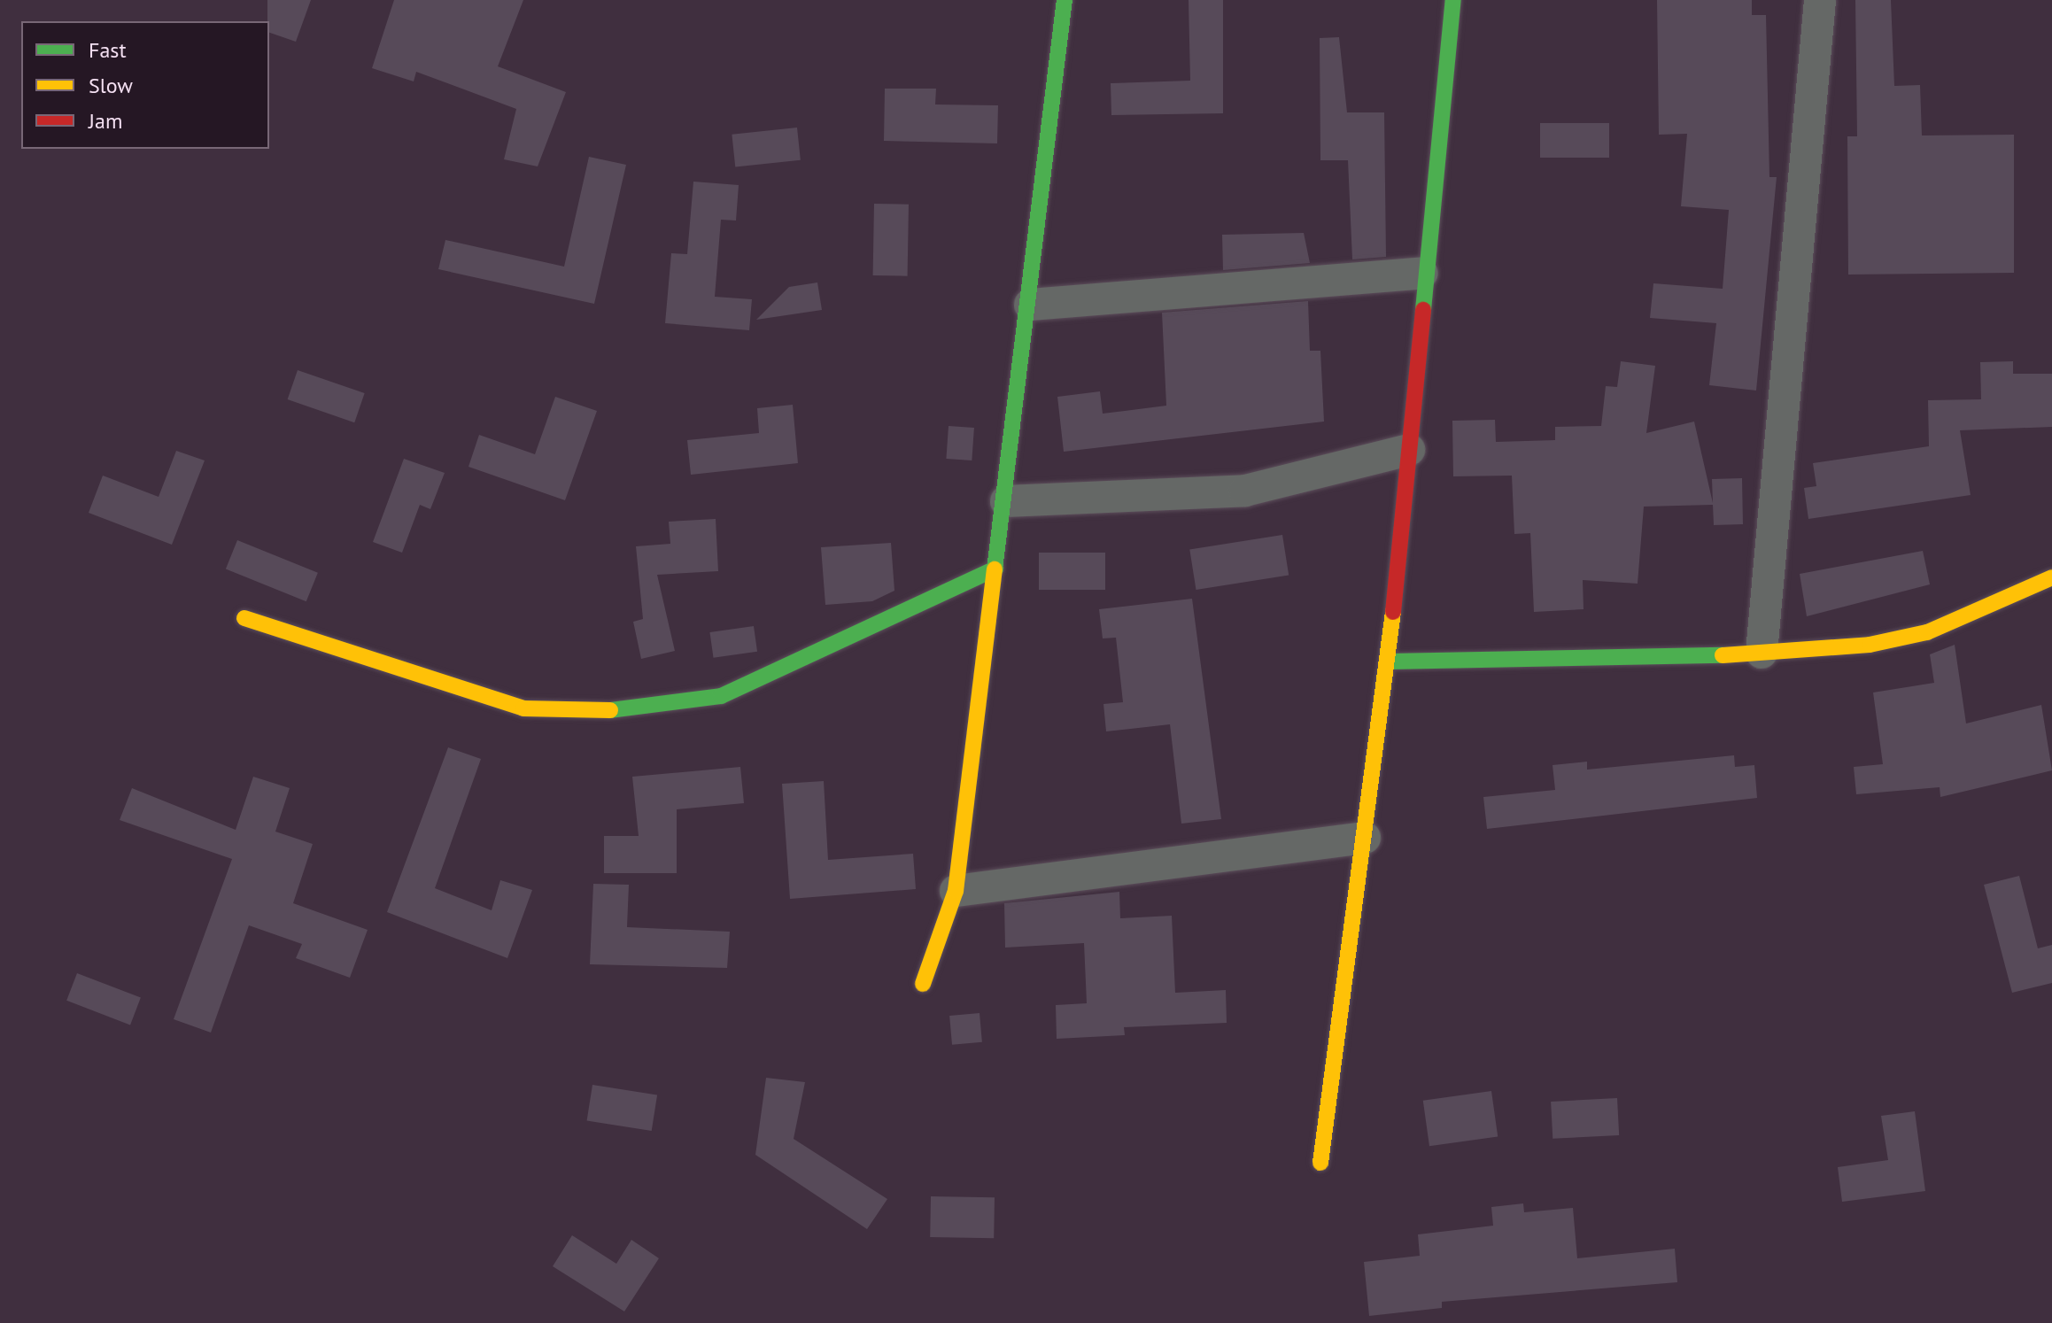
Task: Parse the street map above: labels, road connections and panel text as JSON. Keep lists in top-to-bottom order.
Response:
{
  "legend": ["Fast", "Slow", "Jam"]
}
